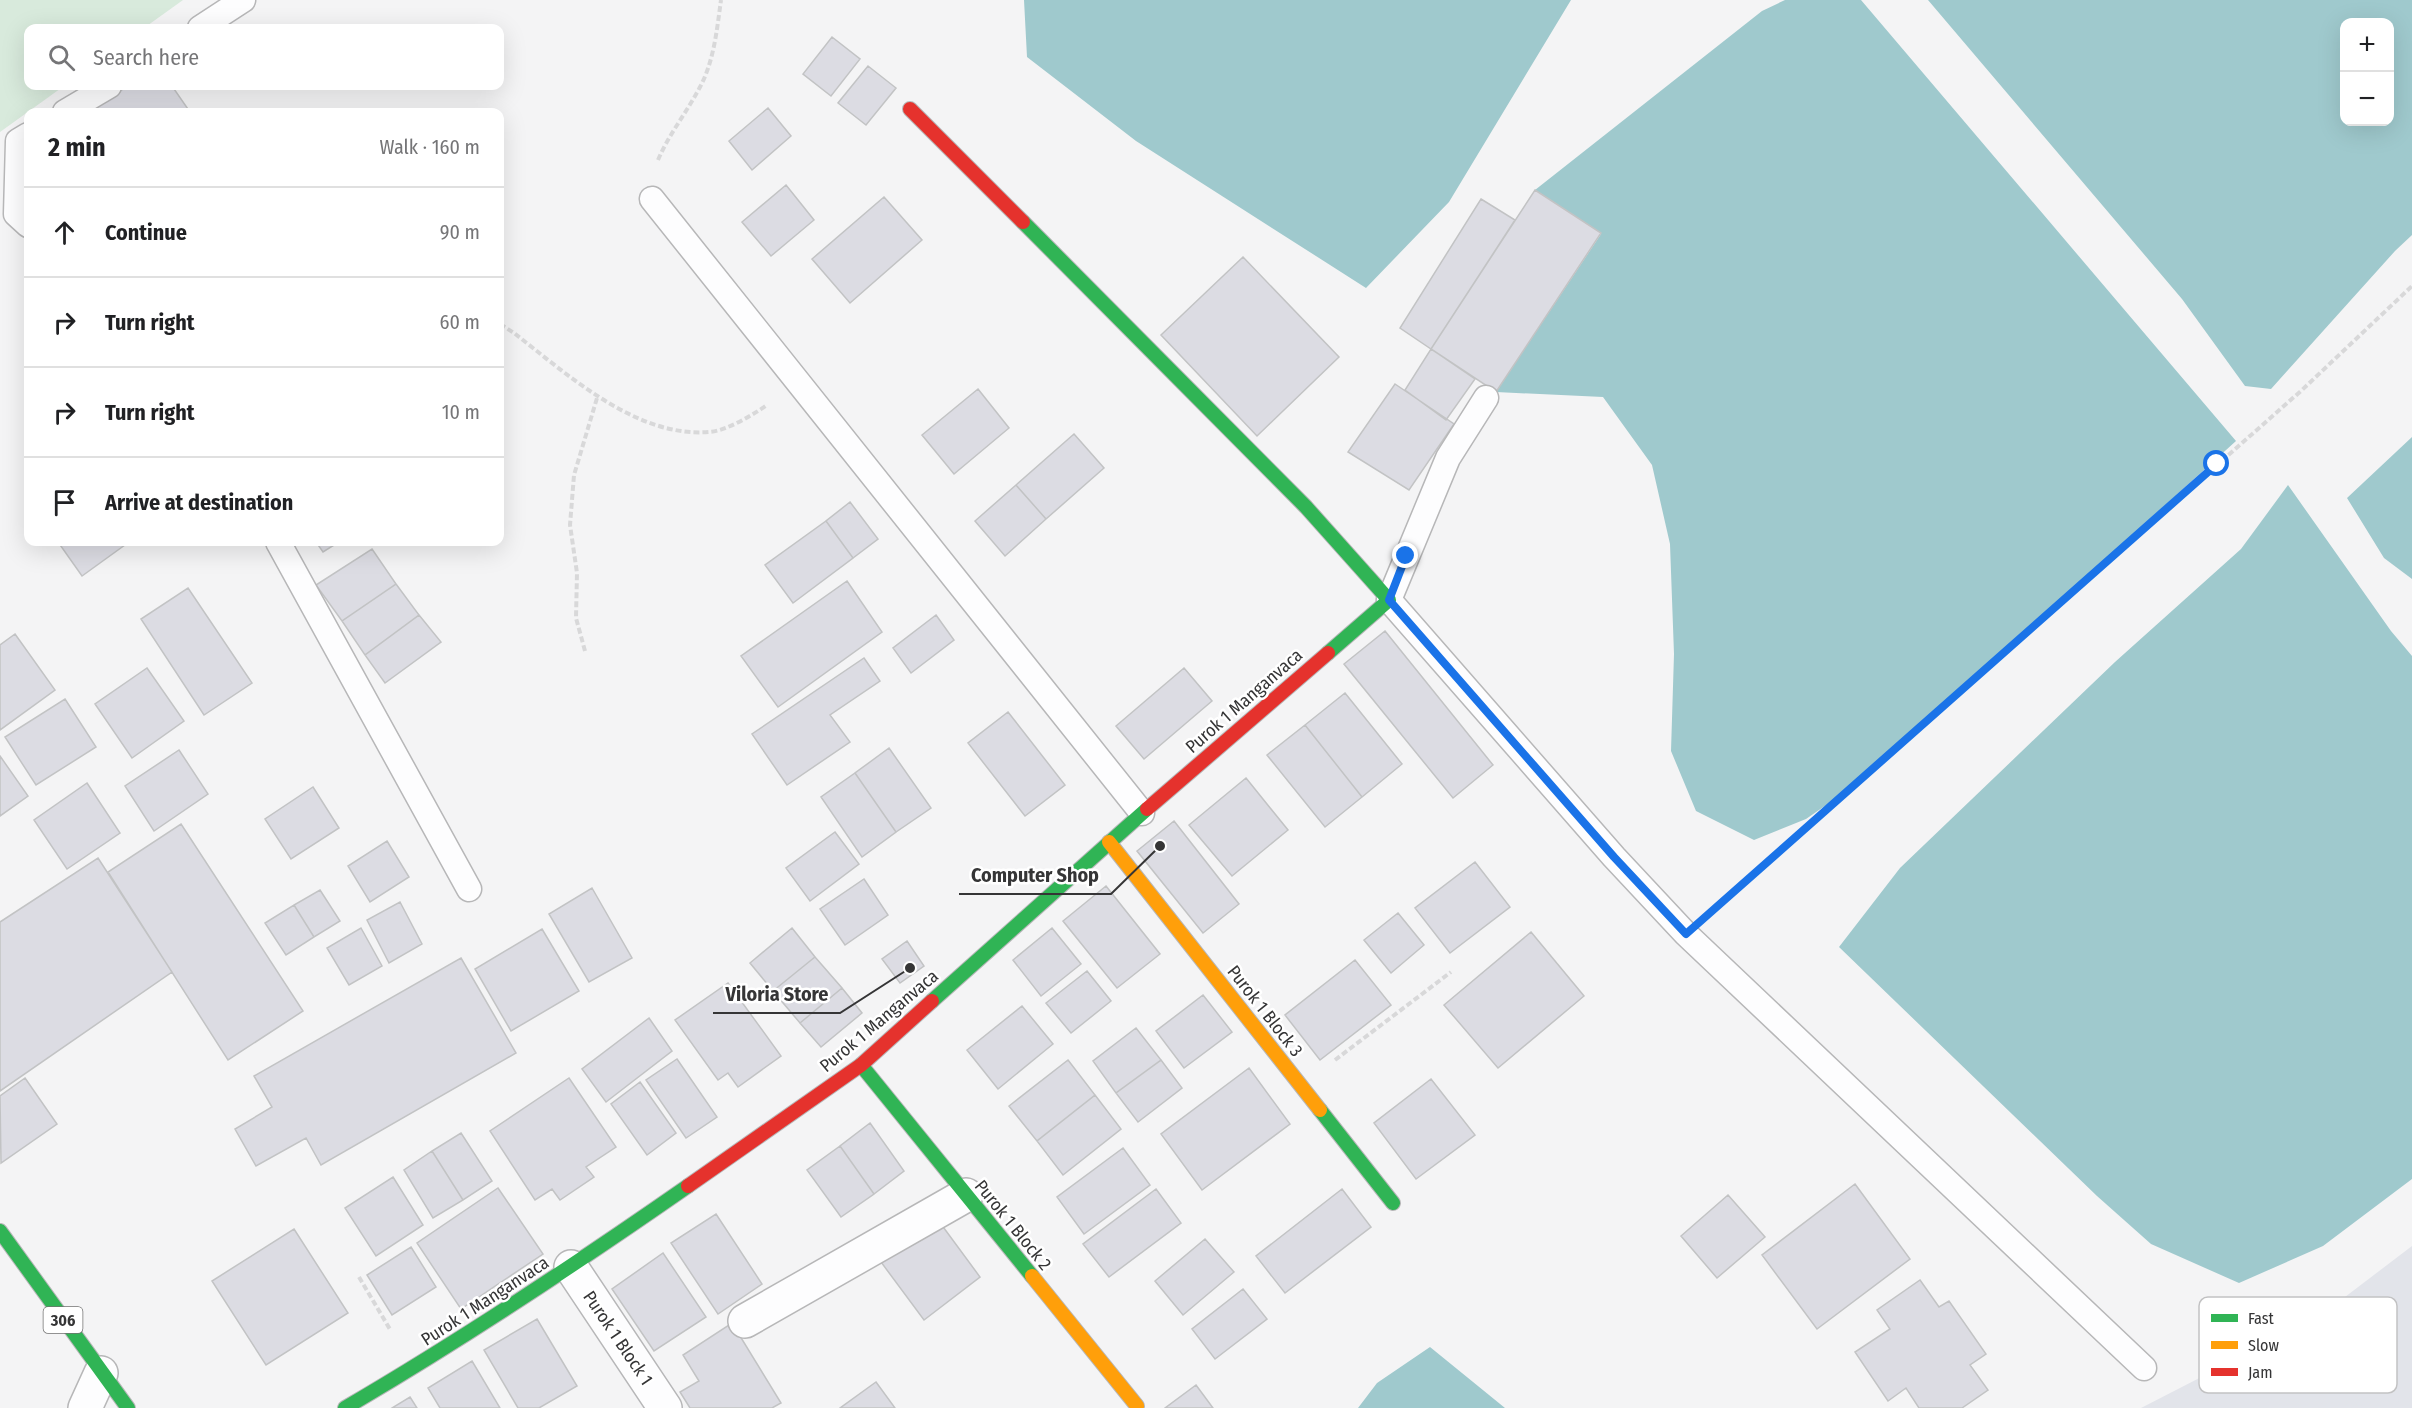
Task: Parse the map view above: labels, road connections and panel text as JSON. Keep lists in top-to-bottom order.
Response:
{
  "streets": {
    "street": [
      "Purok 1 Manganvaca",
      "Purok 1 Block 3",
      "Purok 1 Block 2",
      "306",
      "Purok 1 Block 1"
    ]
  },
  "crossings": [
    ["Purok 1 Manganvaca", "Purok 1 Block 3"],
    ["Purok 1 Manganvaca", "Purok 1 Block 2"],
    ["Purok 1 Manganvaca", "Purok 1 Block 1"]
  ],
  "places": ["Computer Shop", "Viloria Store"],
  "legend": ["Fast", "Slow", "Jam"],
  "page": {
    "map_buttons": ["+", "−"],
    "search": "Search here",
    "heading": ["2 min", "Walk · 160 m"],
    "list": [
      ["Continue", "90 m"],
      ["Turn right", "60 m"],
      ["Turn right", "10 m"],
      "Arrive at destination"
    ]
  }
}
